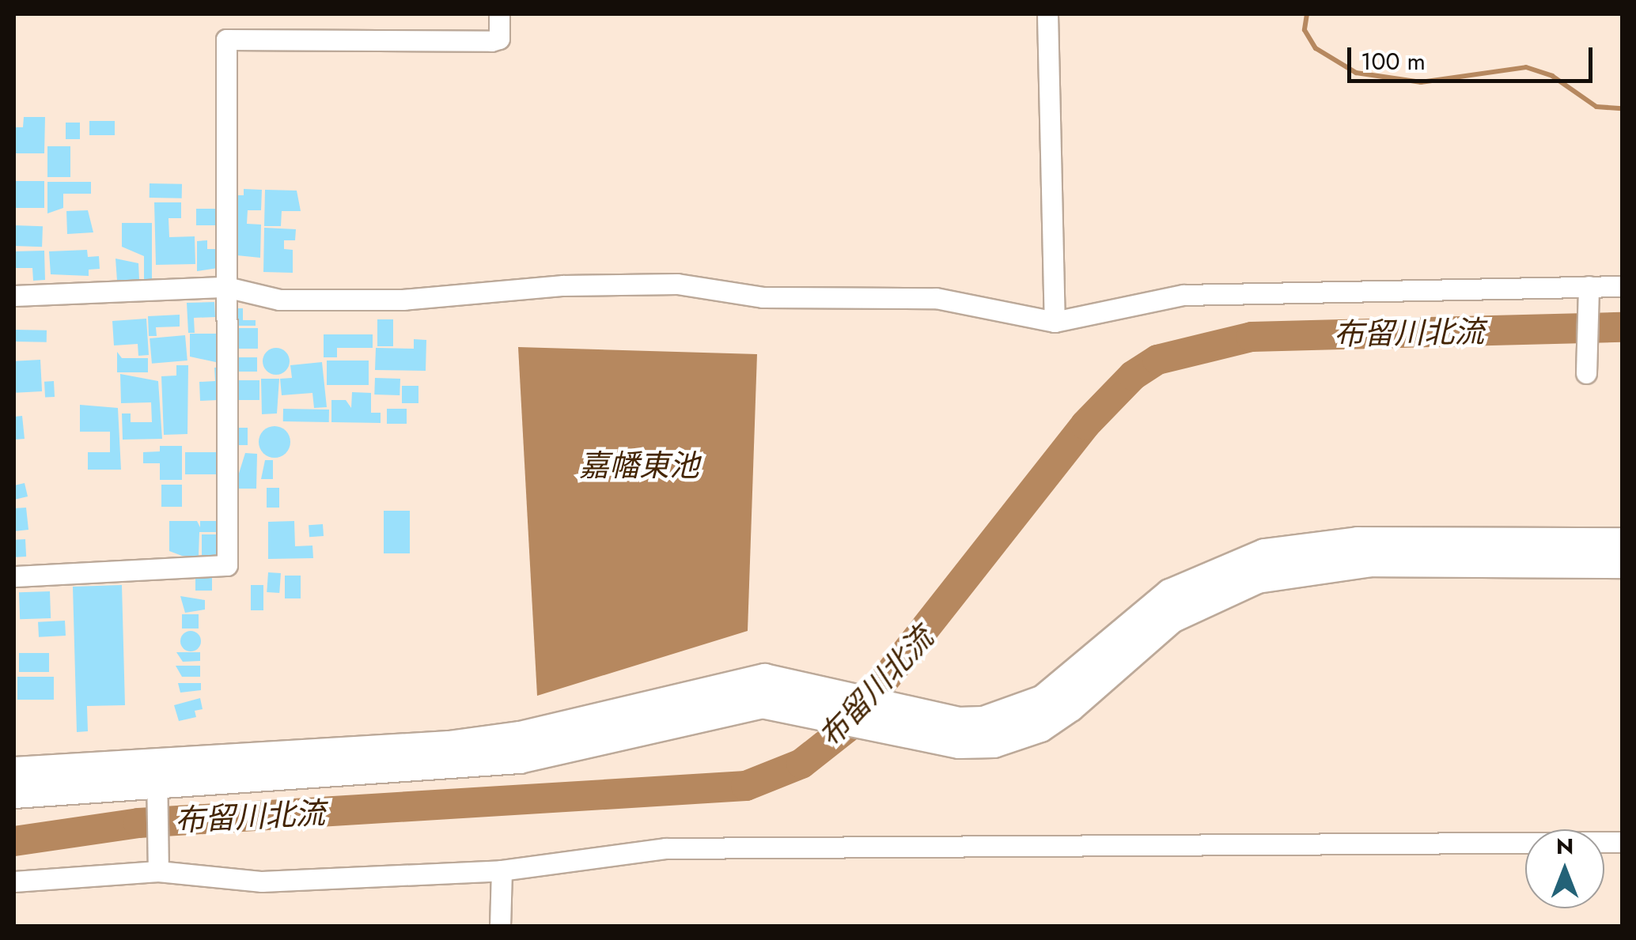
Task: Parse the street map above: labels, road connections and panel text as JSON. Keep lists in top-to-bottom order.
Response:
{
  "water": ["布留川北流", "嘉幡東池"],
  "scale_bar": "100 m",
  "north": "top"
}
